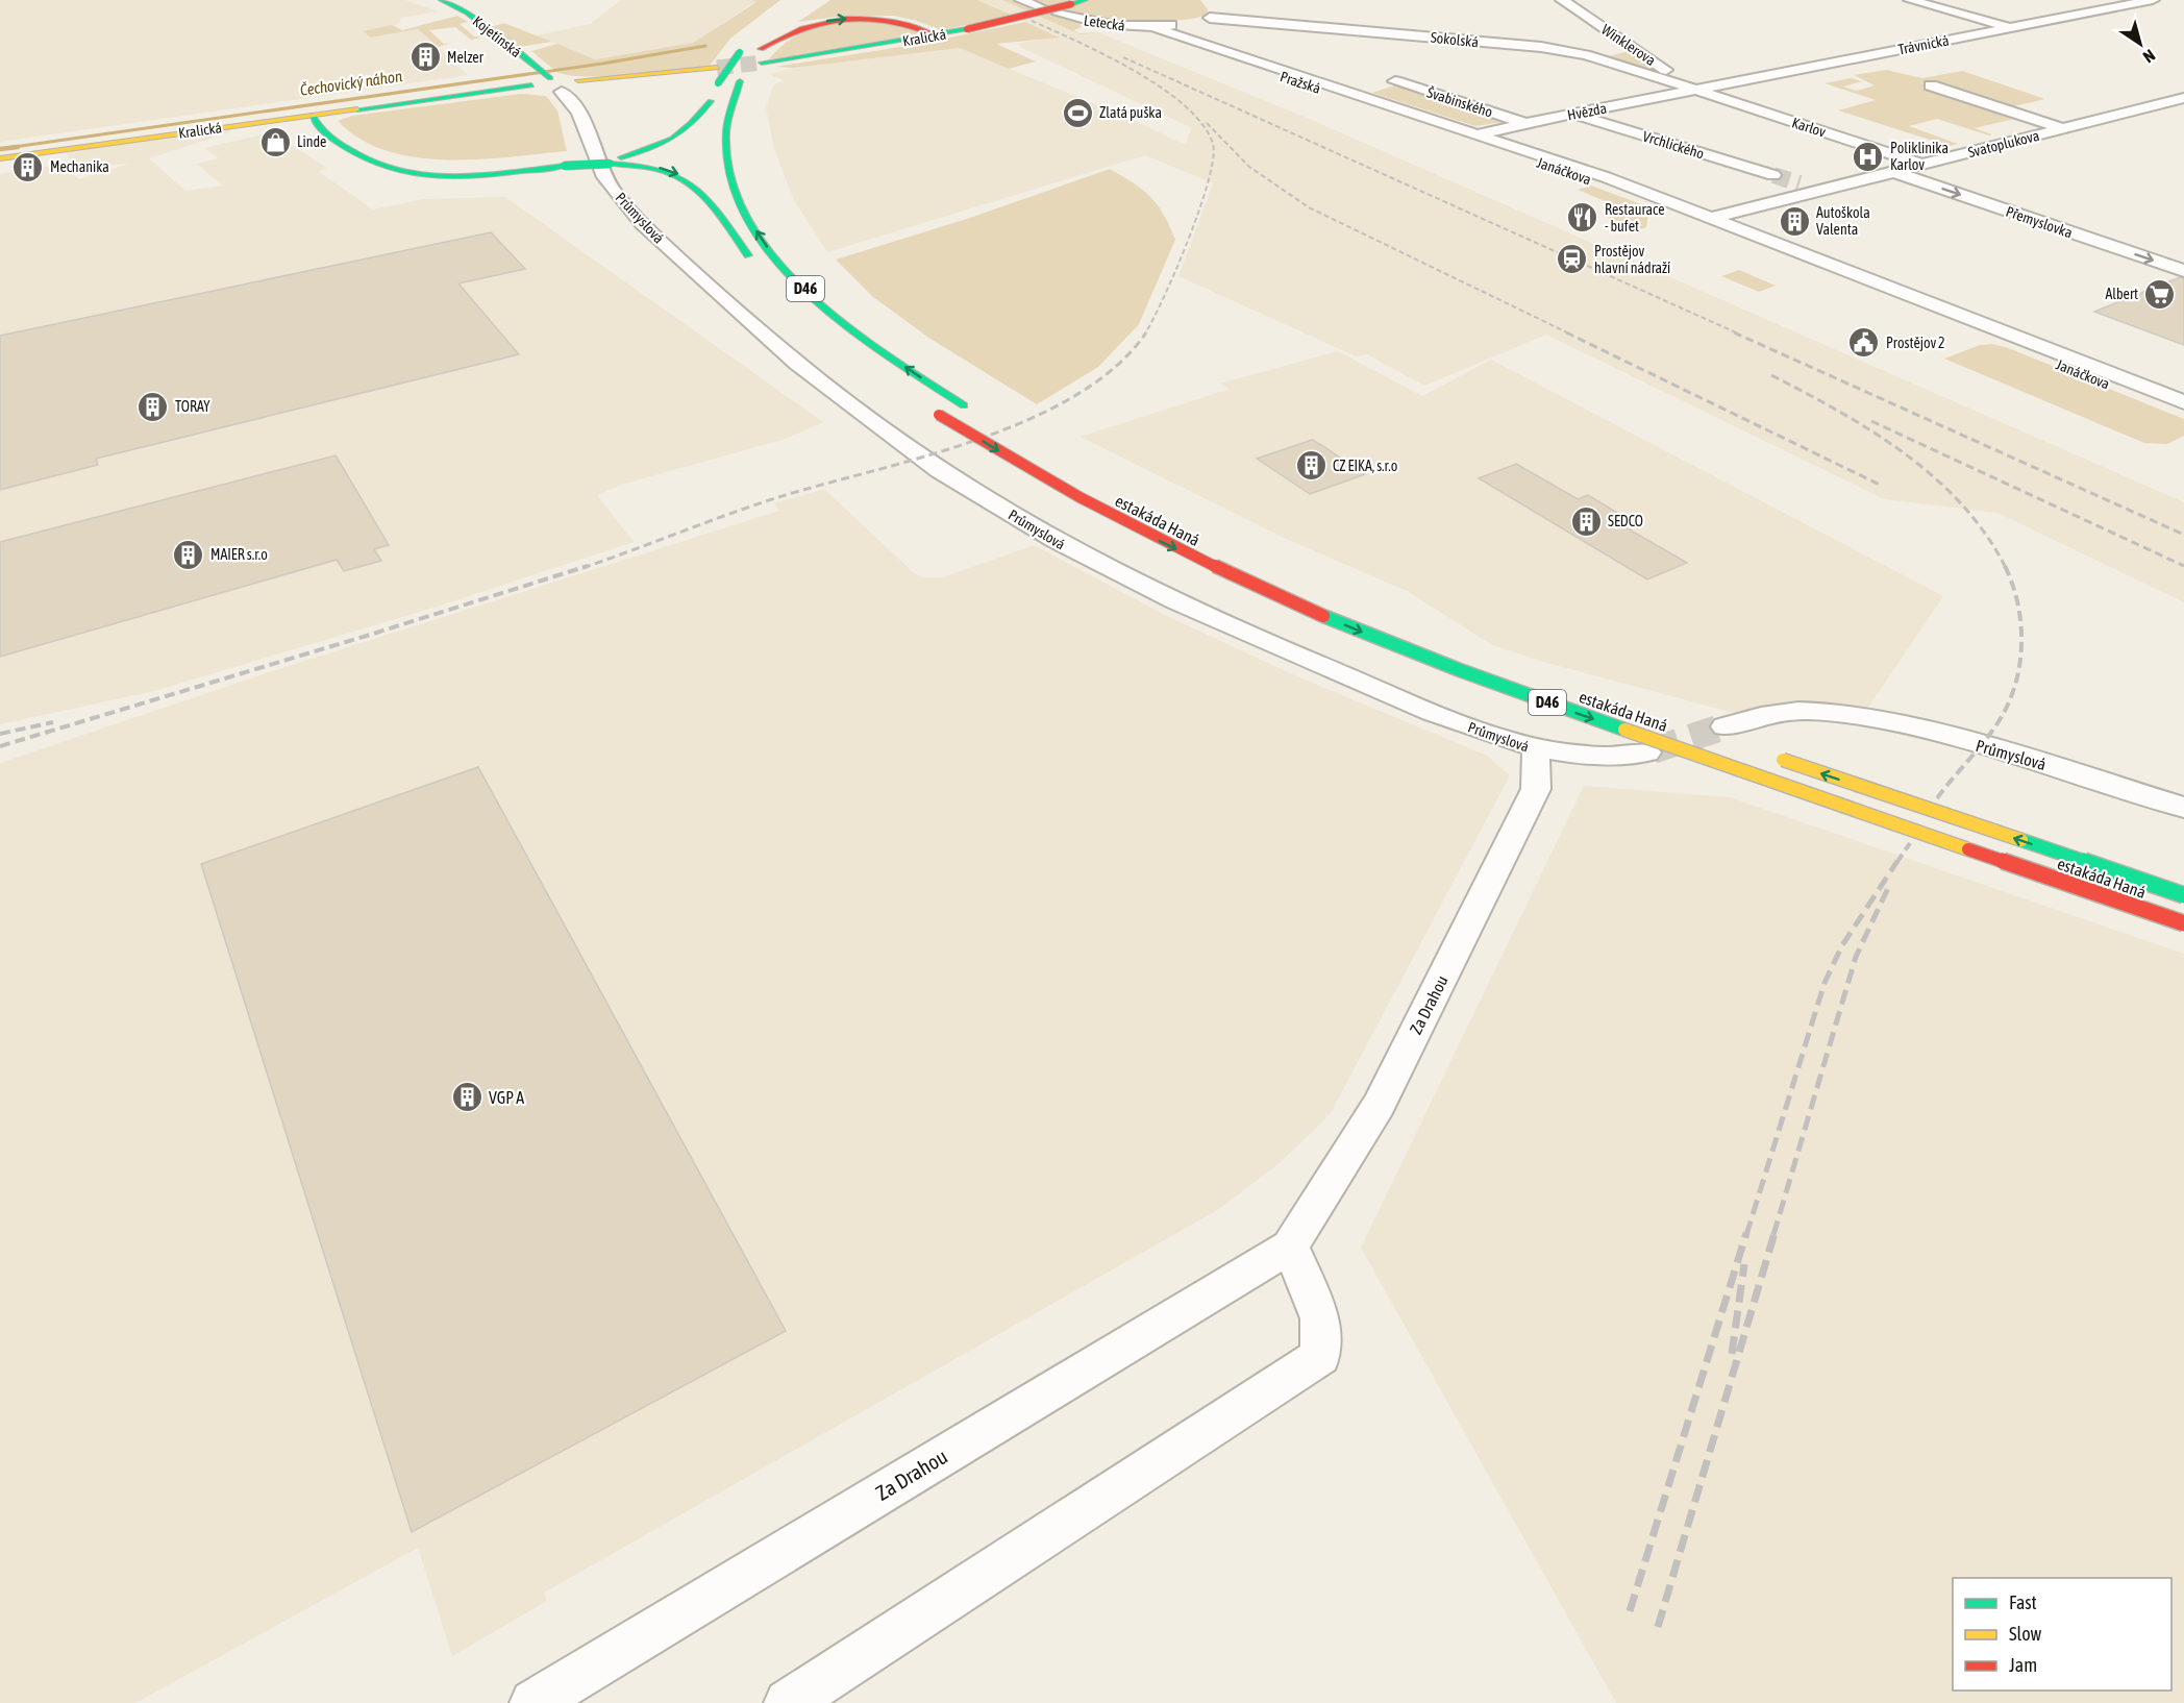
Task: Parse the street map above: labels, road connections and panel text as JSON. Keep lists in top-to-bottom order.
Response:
{
  "streets": {
    "main road": [
      "Kojetínská",
      "Kralická",
      "D46",
      "estakáda Haná"
    ],
    "street": [
      "Letecká",
      "Sokolská",
      "Winklerova",
      "Trávnická",
      "Pražská",
      "Švabinského",
      "Hvězda",
      "Karlov",
      "Svatoplukova",
      "Vrchlického",
      "Janáčkova",
      "Průmyslová",
      "Přemyslovka",
      "Za Drahou"
    ]
  },
  "crossings": [
    ["Letecká", "Sokolská"],
    ["Letecká", "Pražská"],
    ["Kojetínská", "Kralická"],
    ["Kojetínská", "Průmyslová"],
    ["Kralická", "Průmyslová"],
    ["Kralická", "D46"],
    ["Sokolská", "Winklerova"],
    ["Sokolská", "Trávnická"],
    ["Sokolská", "Pražská"],
    ["Sokolská", "Hvězda"],
    ["Sokolská", "Karlov"],
    ["Winklerova", "Trávnická"],
    ["Winklerova", "Hvězda"],
    ["Winklerova", "Karlov"],
    ["Trávnická", "Hvězda"],
    ["Trávnická", "Karlov"],
    ["Pražská", "Švabinského"],
    ["Pražská", "Hvězda"],
    ["Pražská", "Janáčkova"],
    ["Švabinského", "Hvězda"],
    ["Švabinského", "Janáčkova"],
    ["Hvězda", "Karlov"],
    ["Hvězda", "Vrchlického"],
    ["Hvězda", "Janáčkova"],
    ["Karlov", "Svatoplukova"],
    ["Svatoplukova", "Janáčkova"],
    ["Svatoplukova", "Přemyslovka"],
    ["Průmyslová", "Za Drahou"]
  ],
  "water": ["Čechovický náhon"],
  "places": {
    "building": [
      "Melzer",
      "Mechanika",
      "Autoškola Valenta",
      "TORAY",
      "CZ EIKA, s.r.o",
      "SEDCO",
      "MAIER s.r.o",
      "VGP A"
    ],
    "sports": ["Zlatá puška"],
    "shop": ["Linde"],
    "hospital": ["Poliklinika Karlov"],
    "restaurant": ["Restaurace - bufet"],
    "station": ["Prostějov hlavní nádraží"],
    "supermarket": ["Albert"],
    "public building": ["Prostějov 2"]
  },
  "legend": ["Fast", "Slow", "Jam"],
  "north": "bottom right"
}
